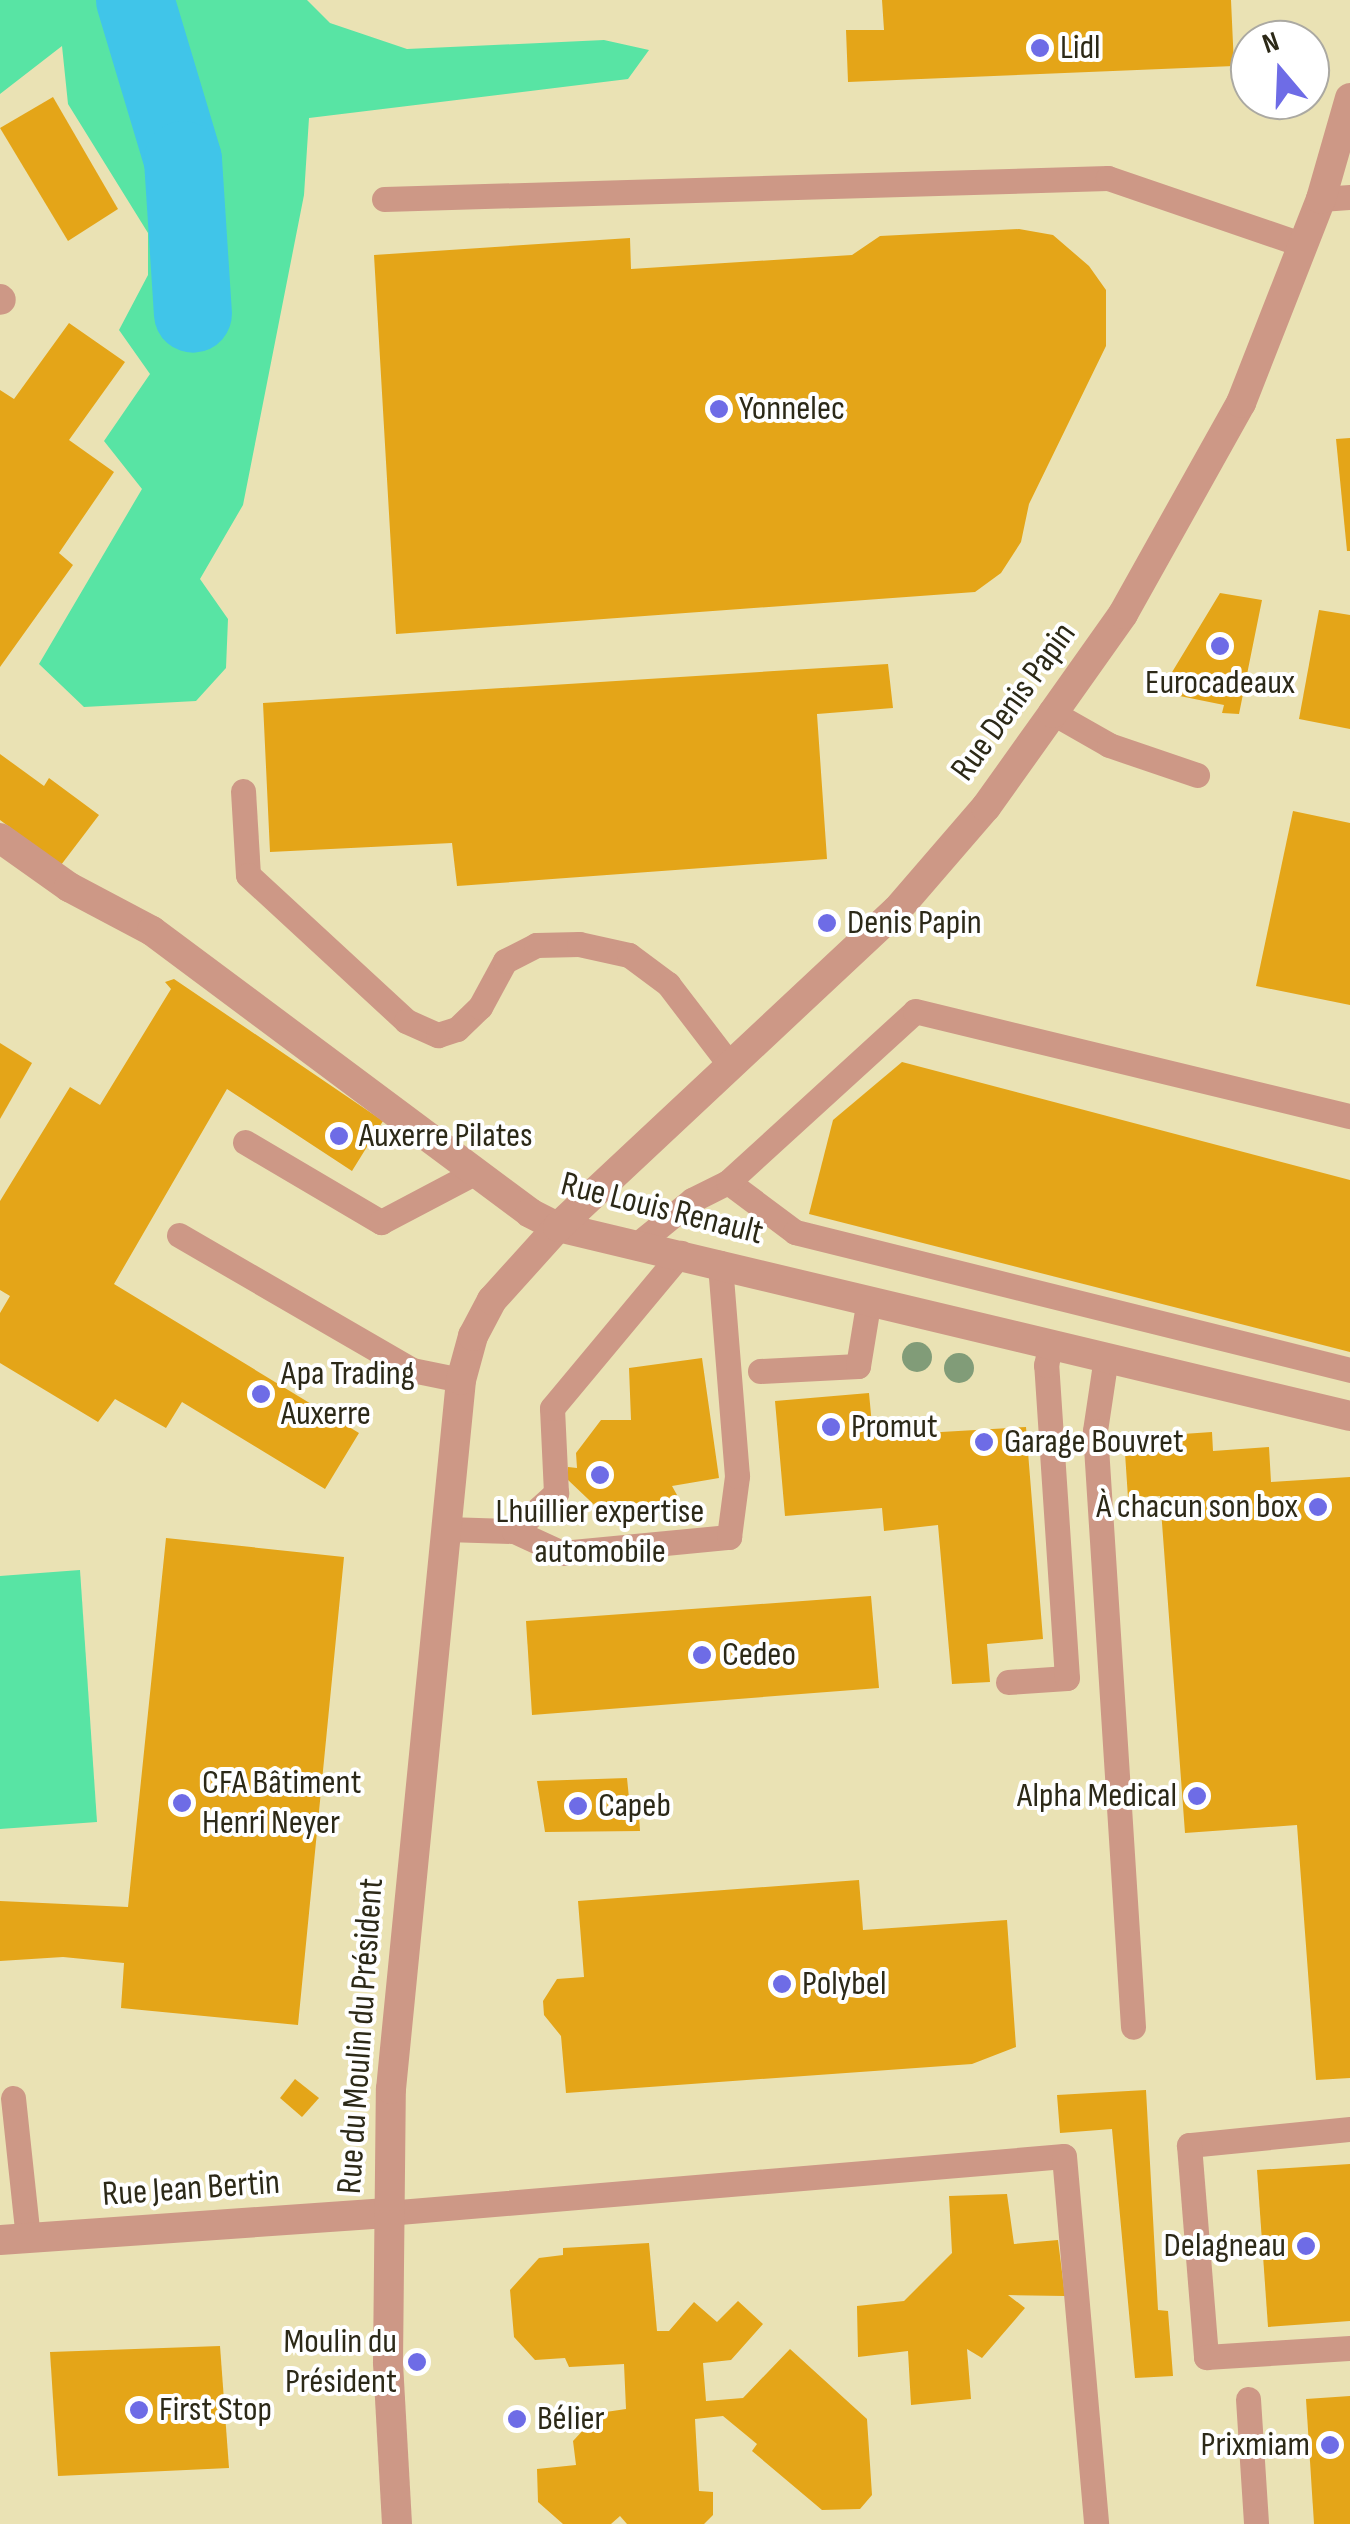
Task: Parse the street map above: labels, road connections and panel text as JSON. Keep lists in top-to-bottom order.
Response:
{
  "streets": {
    "street": [
      "Rue Denis Papin",
      "Rue Louis Renault",
      "Rue du Moulin du Président",
      "Rue Jean Bertin"
    ]
  },
  "crossings": [
    ["Rue Denis Papin", "Rue Louis Renault"],
    ["Rue Denis Papin", "Rue du Moulin du Président"],
    ["Rue Louis Renault", "Rue du Moulin du Président"],
    ["Rue du Moulin du Président", "Rue Jean Bertin"]
  ],
  "places": [
    "Lidl",
    "Yonnelec",
    "Eurocadeaux",
    "Denis Papin",
    "Auxerre Pilates",
    "Apa Trading Auxerre",
    "Promut",
    "Garage Bouvret",
    "Lhuillier expertise automobile",
    "À chacun son box",
    "Cedeo",
    "Alpha Medical",
    "CFA Bâtiment Henri Neyer",
    "Capeb",
    "Polybel",
    "Delagneau",
    "Moulin du Président",
    "First Stop",
    "Bélier",
    "Prixmiam"
  ],
  "north": "top"
}
